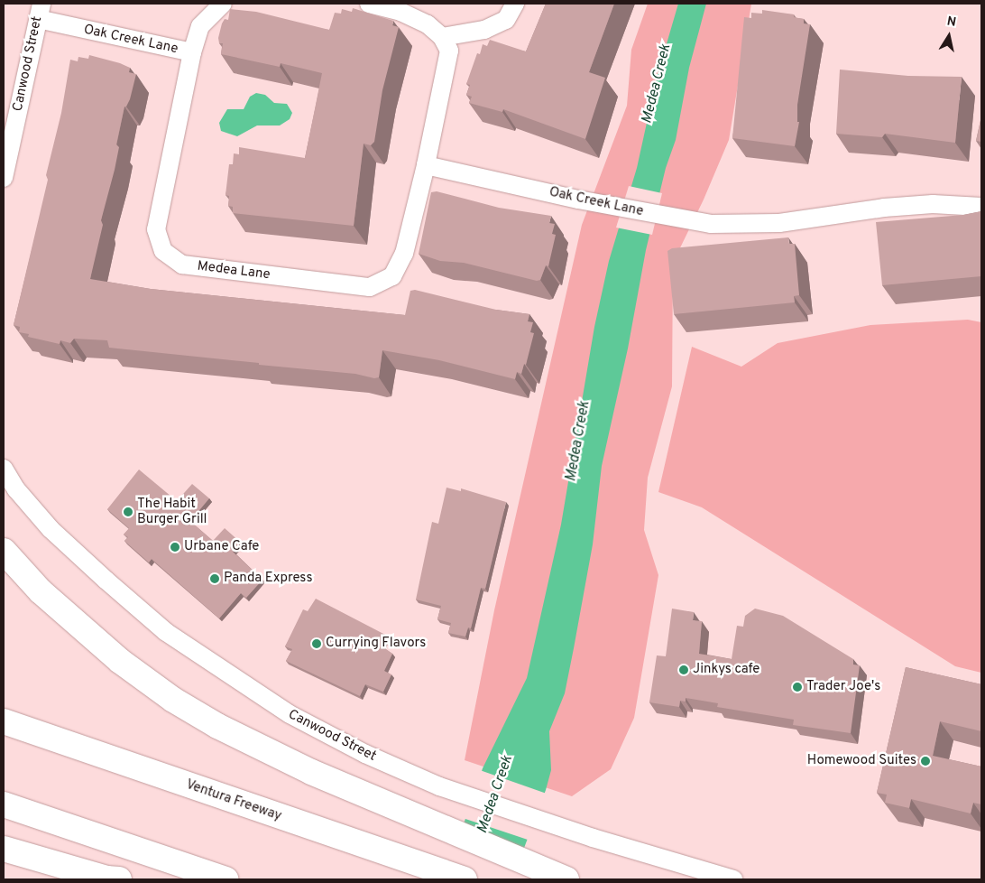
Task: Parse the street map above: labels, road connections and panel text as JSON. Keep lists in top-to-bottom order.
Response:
{
  "streets": {
    "highway": ["Ventura Freeway"],
    "street": ["Oak Creek Lane", "Canwood Street", "Medea Lane"]
  },
  "crossings": [
    ["Oak Creek Lane", "Canwood Street"],
    ["Oak Creek Lane", "Medea Lane"]
  ],
  "water": ["Medea Creek"],
  "places": [
    "The Habit Burger Grill",
    "Urbane Cafe",
    "Panda Express",
    "Currying Flavors",
    "Jinkys cafe",
    "Trader Joe's",
    "Homewood Suites"
  ],
  "north": "top"
}
